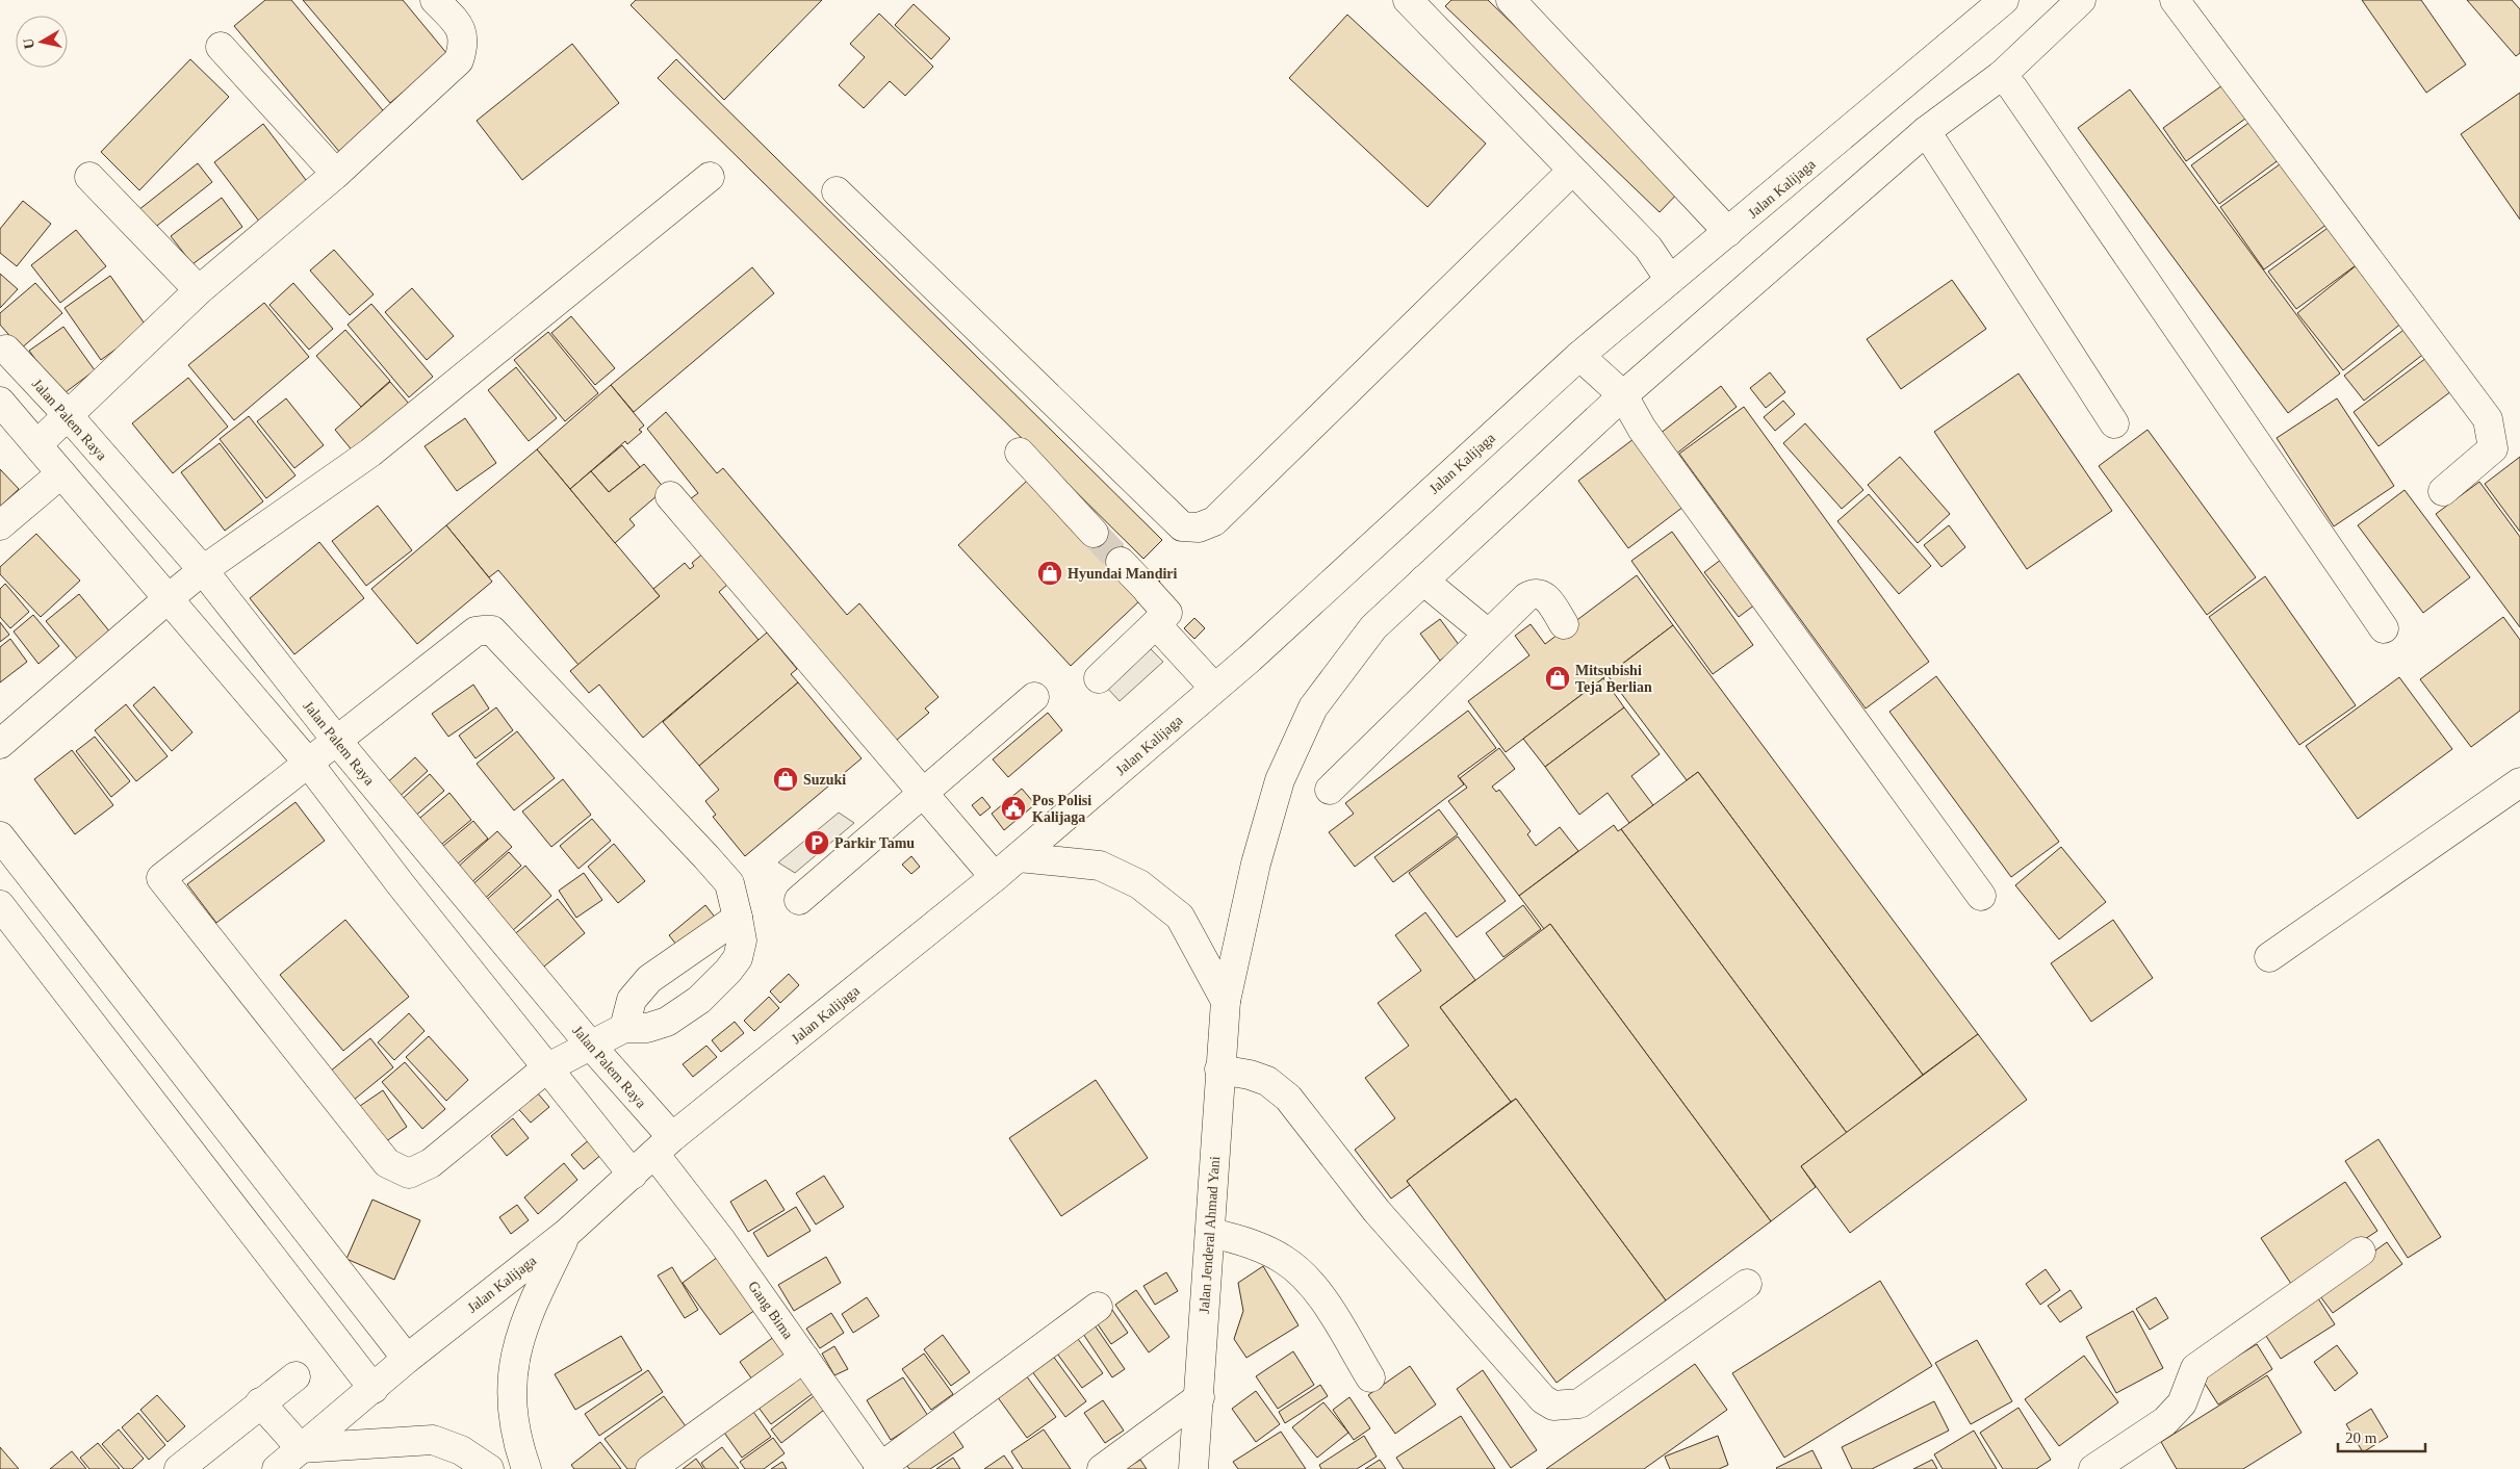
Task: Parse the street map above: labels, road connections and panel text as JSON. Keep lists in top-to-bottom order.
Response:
{
  "streets": {
    "main road": [
      "Jalan Kalijaga",
      "Jalan Palem Raya",
      "Jalan Jenderal Ahmad Yani",
      "Gang Bima"
    ]
  },
  "crossings": [
    ["Jalan Kalijaga", "Jalan Palem Raya"],
    ["Jalan Kalijaga", "Gang Bima"],
    ["Jalan Palem Raya", "Gang Bima"]
  ],
  "places": {
    "shop": ["Hyundai Mandiri", "Mitsubishi Teja Berlian", "Suzuki"],
    "public building": ["Pos Polisi Kalijaga"],
    "parking": ["Parkir Tamu"]
  },
  "scale_bar": "20 m",
  "north": "left"
}
